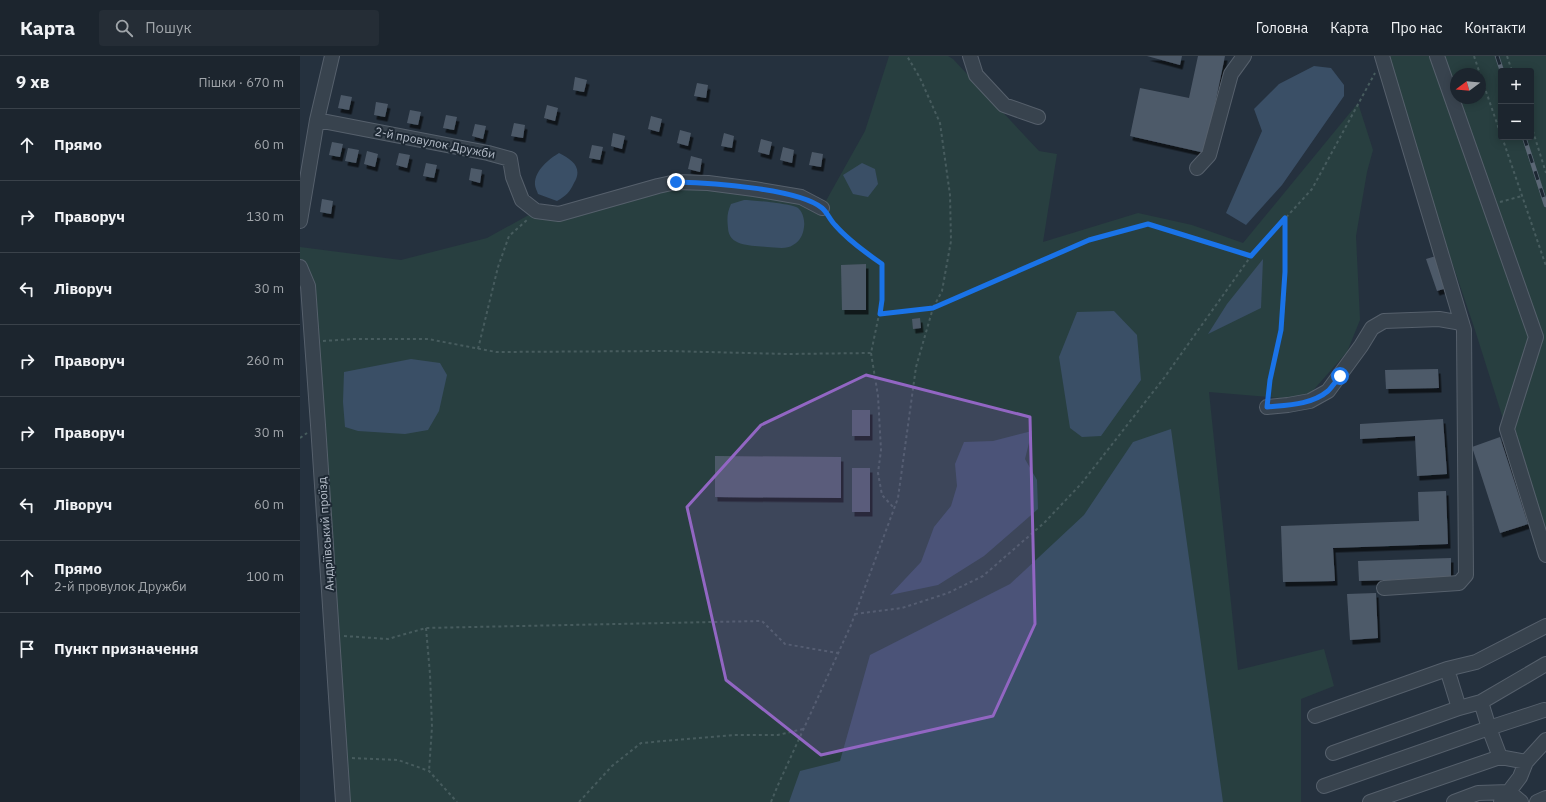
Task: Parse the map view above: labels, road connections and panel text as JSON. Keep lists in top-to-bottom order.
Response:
{
  "streets": {
    "street": ["2-й провулок Дружби", "Андріївський проїзд"]
  },
  "north": "left",
  "page": {
    "header": "Карта",
    "search": "Пошук",
    "nav": [
      "Головна",
      "Карта",
      "Про нас",
      "Контакти"
    ],
    "heading": ["9 хв", "Пішки · 670 m"],
    "map_buttons": ["+", "−"],
    "list": [
      ["Прямо", "60 m"],
      ["Праворуч", "130 m"],
      ["Ліворуч", "30 m"],
      ["Праворуч", "260 m"],
      ["Праворуч", "30 m"],
      ["Ліворуч", "60 m"],
      ["Прямо", "2-й провулок Дружби", "100 m"],
      "Пункт призначення"
    ]
  }
}
